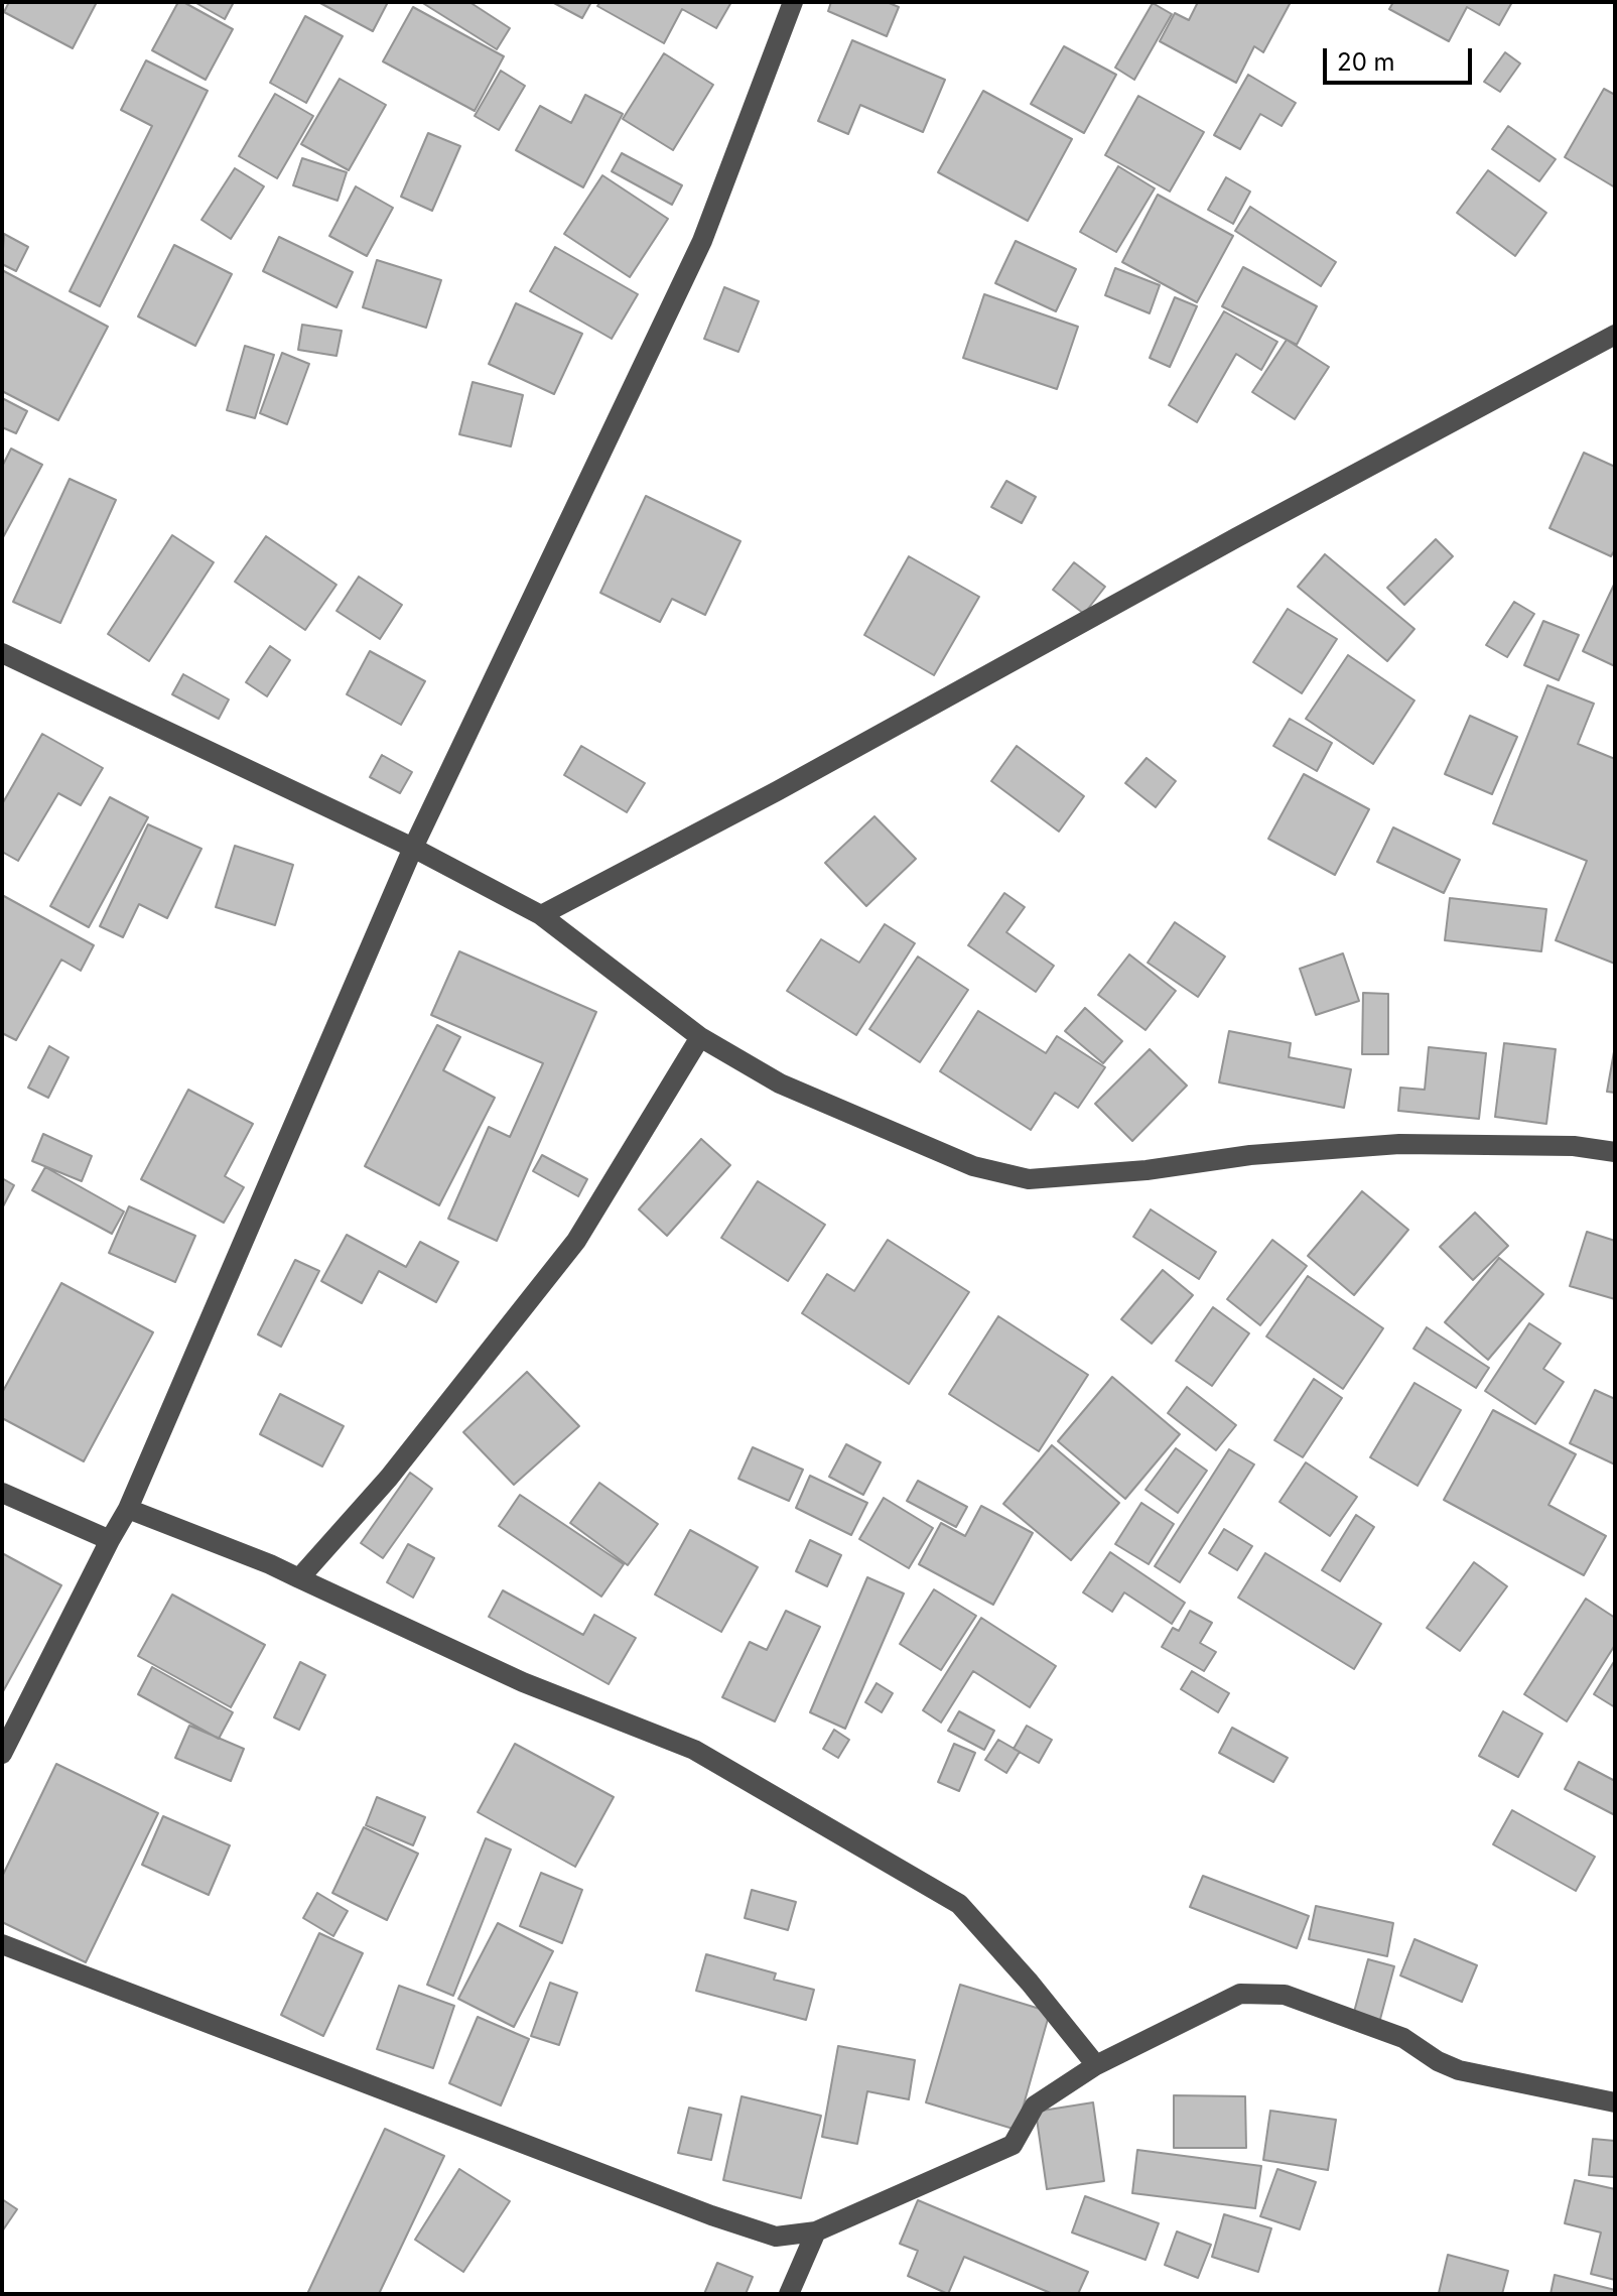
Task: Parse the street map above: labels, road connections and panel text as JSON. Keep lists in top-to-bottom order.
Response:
{
  "scale_bar": "20 m"
}
